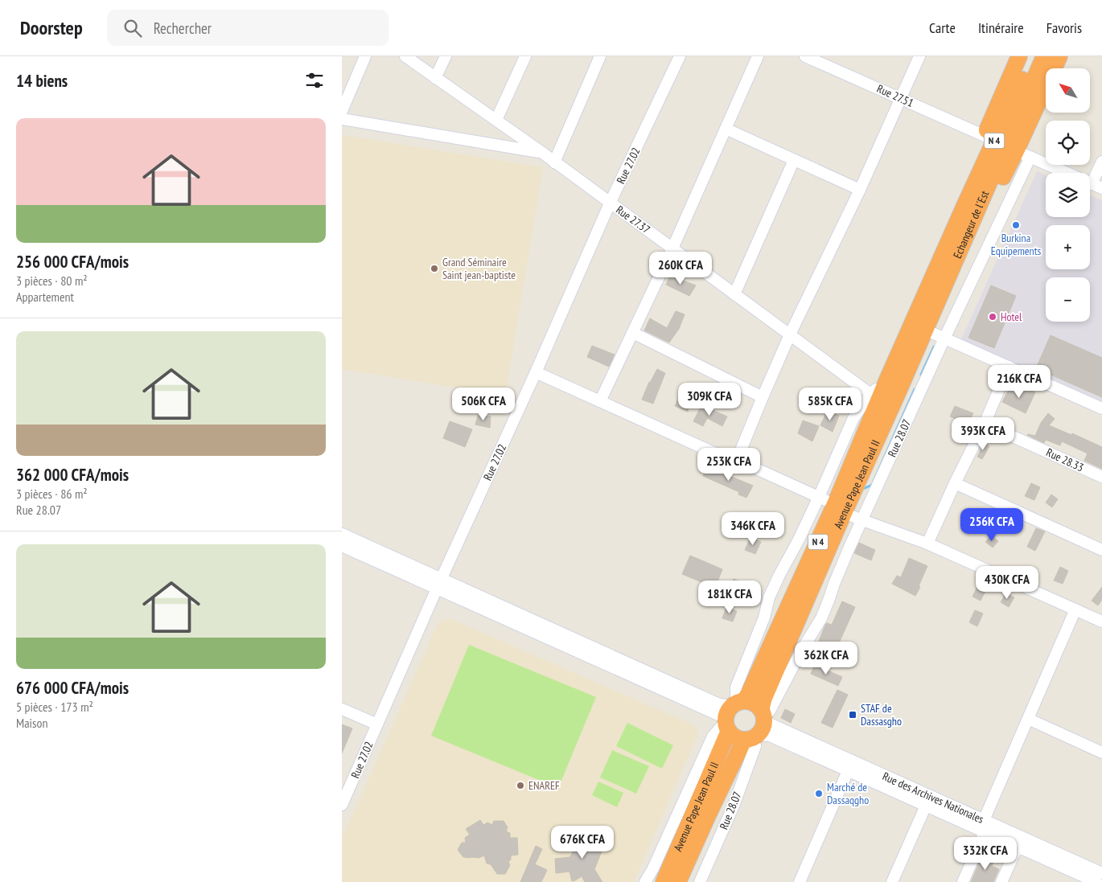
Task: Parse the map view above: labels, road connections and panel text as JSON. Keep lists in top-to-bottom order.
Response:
{
  "streets": {
    "highway": ["N 4", "Echangeur de l´Est", "Avenue Pape Jean Paul II"],
    "street": [
      "Rue 27.51",
      "Rue 27.02",
      "Rue 27.37",
      "Rue 28.07",
      "Rue 28.33",
      "Rue des Archives Nationales"
    ]
  },
  "crossings": [
    ["Rue 27.02", "Rue 27.37"],
    ["Rue 27.37", "Avenue Pape Jean Paul II"],
    ["Echangeur de l´Est", "Avenue Pape Jean Paul II"],
    ["Rue 28.07", "Avenue Pape Jean Paul II"],
    ["Rue 28.07", "Rue des Archives Nationales"],
    ["Avenue Pape Jean Paul II", "Rue des Archives Nationales"]
  ],
  "places": {
    "other": [
      "Burkina Equipements",
      "Grand Séminaire Saint jean-baptiste",
      "Hotel",
      "ENAREF",
      "Marché de Dassaqgho"
    ],
    "transit": ["STAF de Dassasgho"]
  },
  "north": "top left",
  "page": {
    "header": "Doorstep",
    "search": "Rechercher",
    "nav": ["Carte", "Itinéraire", "Favoris"],
    "heading": "14 biens",
    "map_buttons": ["+", "−"],
    "list": [
      {
        "name": "256 000 CFA/mois",
        "note": "3 pièces · 80 m² · Appartement"
      },
      {
        "name": "362 000 CFA/mois",
        "note": "3 pièces · 86 m² · Rue 28.07"
      },
      {
        "name": "676 000 CFA/mois",
        "note": "5 pièces · 173 m² · Maison"
      }
    ],
    "price": [
      "260K CFA",
      "216K CFA",
      "309K CFA",
      "506K CFA",
      "585K CFA",
      "393K CFA",
      "253K CFA",
      "256K CFA",
      "346K CFA",
      "430K CFA",
      "181K CFA",
      "362K CFA",
      "676K CFA",
      "332K CFA"
    ]
  }
}
